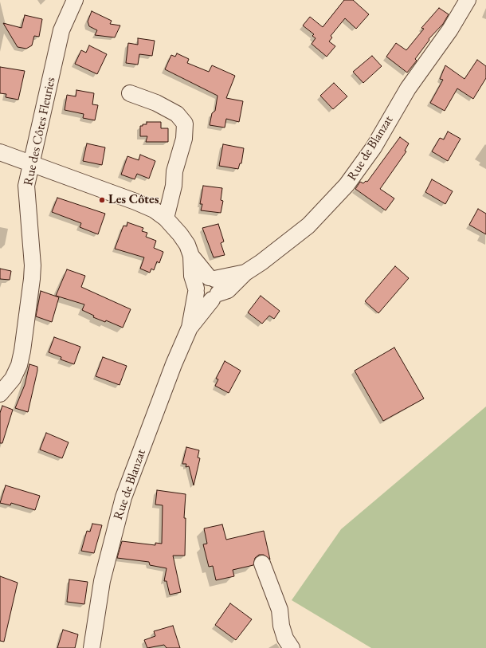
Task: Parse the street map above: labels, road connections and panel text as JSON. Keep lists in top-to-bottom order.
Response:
{
  "streets": {
    "street": ["Rue des Côtes Fleuries", "Rue de Blanzat"]
  },
  "places": ["Les Côtes"]
}
